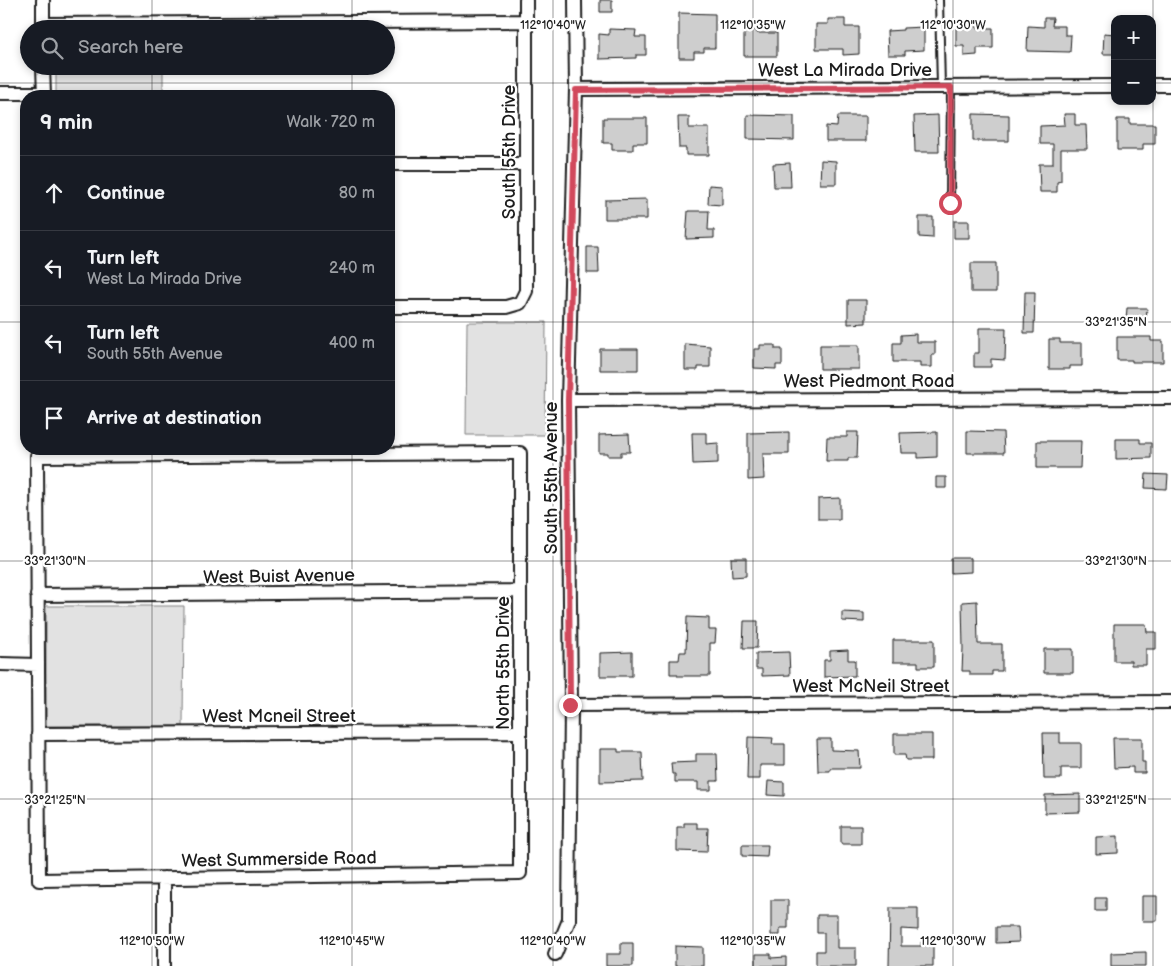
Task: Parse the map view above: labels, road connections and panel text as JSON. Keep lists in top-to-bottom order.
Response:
{
  "streets": {
    "street": [
      "West La Mirada Drive",
      "South 55th Drive",
      "West Piedmont Road",
      "South 55th Avenue",
      "West Buist Avenue",
      "North 55th Drive",
      "West McNeil Street",
      "West Mcneil Street",
      "West Summerside Road"
    ]
  },
  "crossings": [
    ["West La Mirada Drive", "South 55th Avenue"],
    ["West Piedmont Road", "South 55th Avenue"],
    ["South 55th Avenue", "West McNeil Street"],
    ["West Buist Avenue", "North 55th Drive"],
    ["North 55th Drive", "West Mcneil Street"],
    ["North 55th Drive", "West Summerside Road"],
    ["West Mcneil Street", "West Summerside Road"]
  ],
  "page": {
    "map_buttons": ["+", "−"],
    "search": "Search here",
    "heading": ["9 min", "Walk · 720 m"],
    "list": [
      ["Continue", "80 m"],
      ["Turn left", "West La Mirada Drive", "240 m"],
      ["Turn left", "South 55th Avenue", "400 m"],
      "Arrive at destination"
    ]
  },
  "coordinates": [
    "112°10'40\"W",
    "112°10'35\"W",
    "112°10'30\"W",
    "33°21'35\"N",
    "33°21'30\"N",
    "33°21'25\"N",
    "112°10'50\"W",
    "112°10'45\"W"
  ]
}
